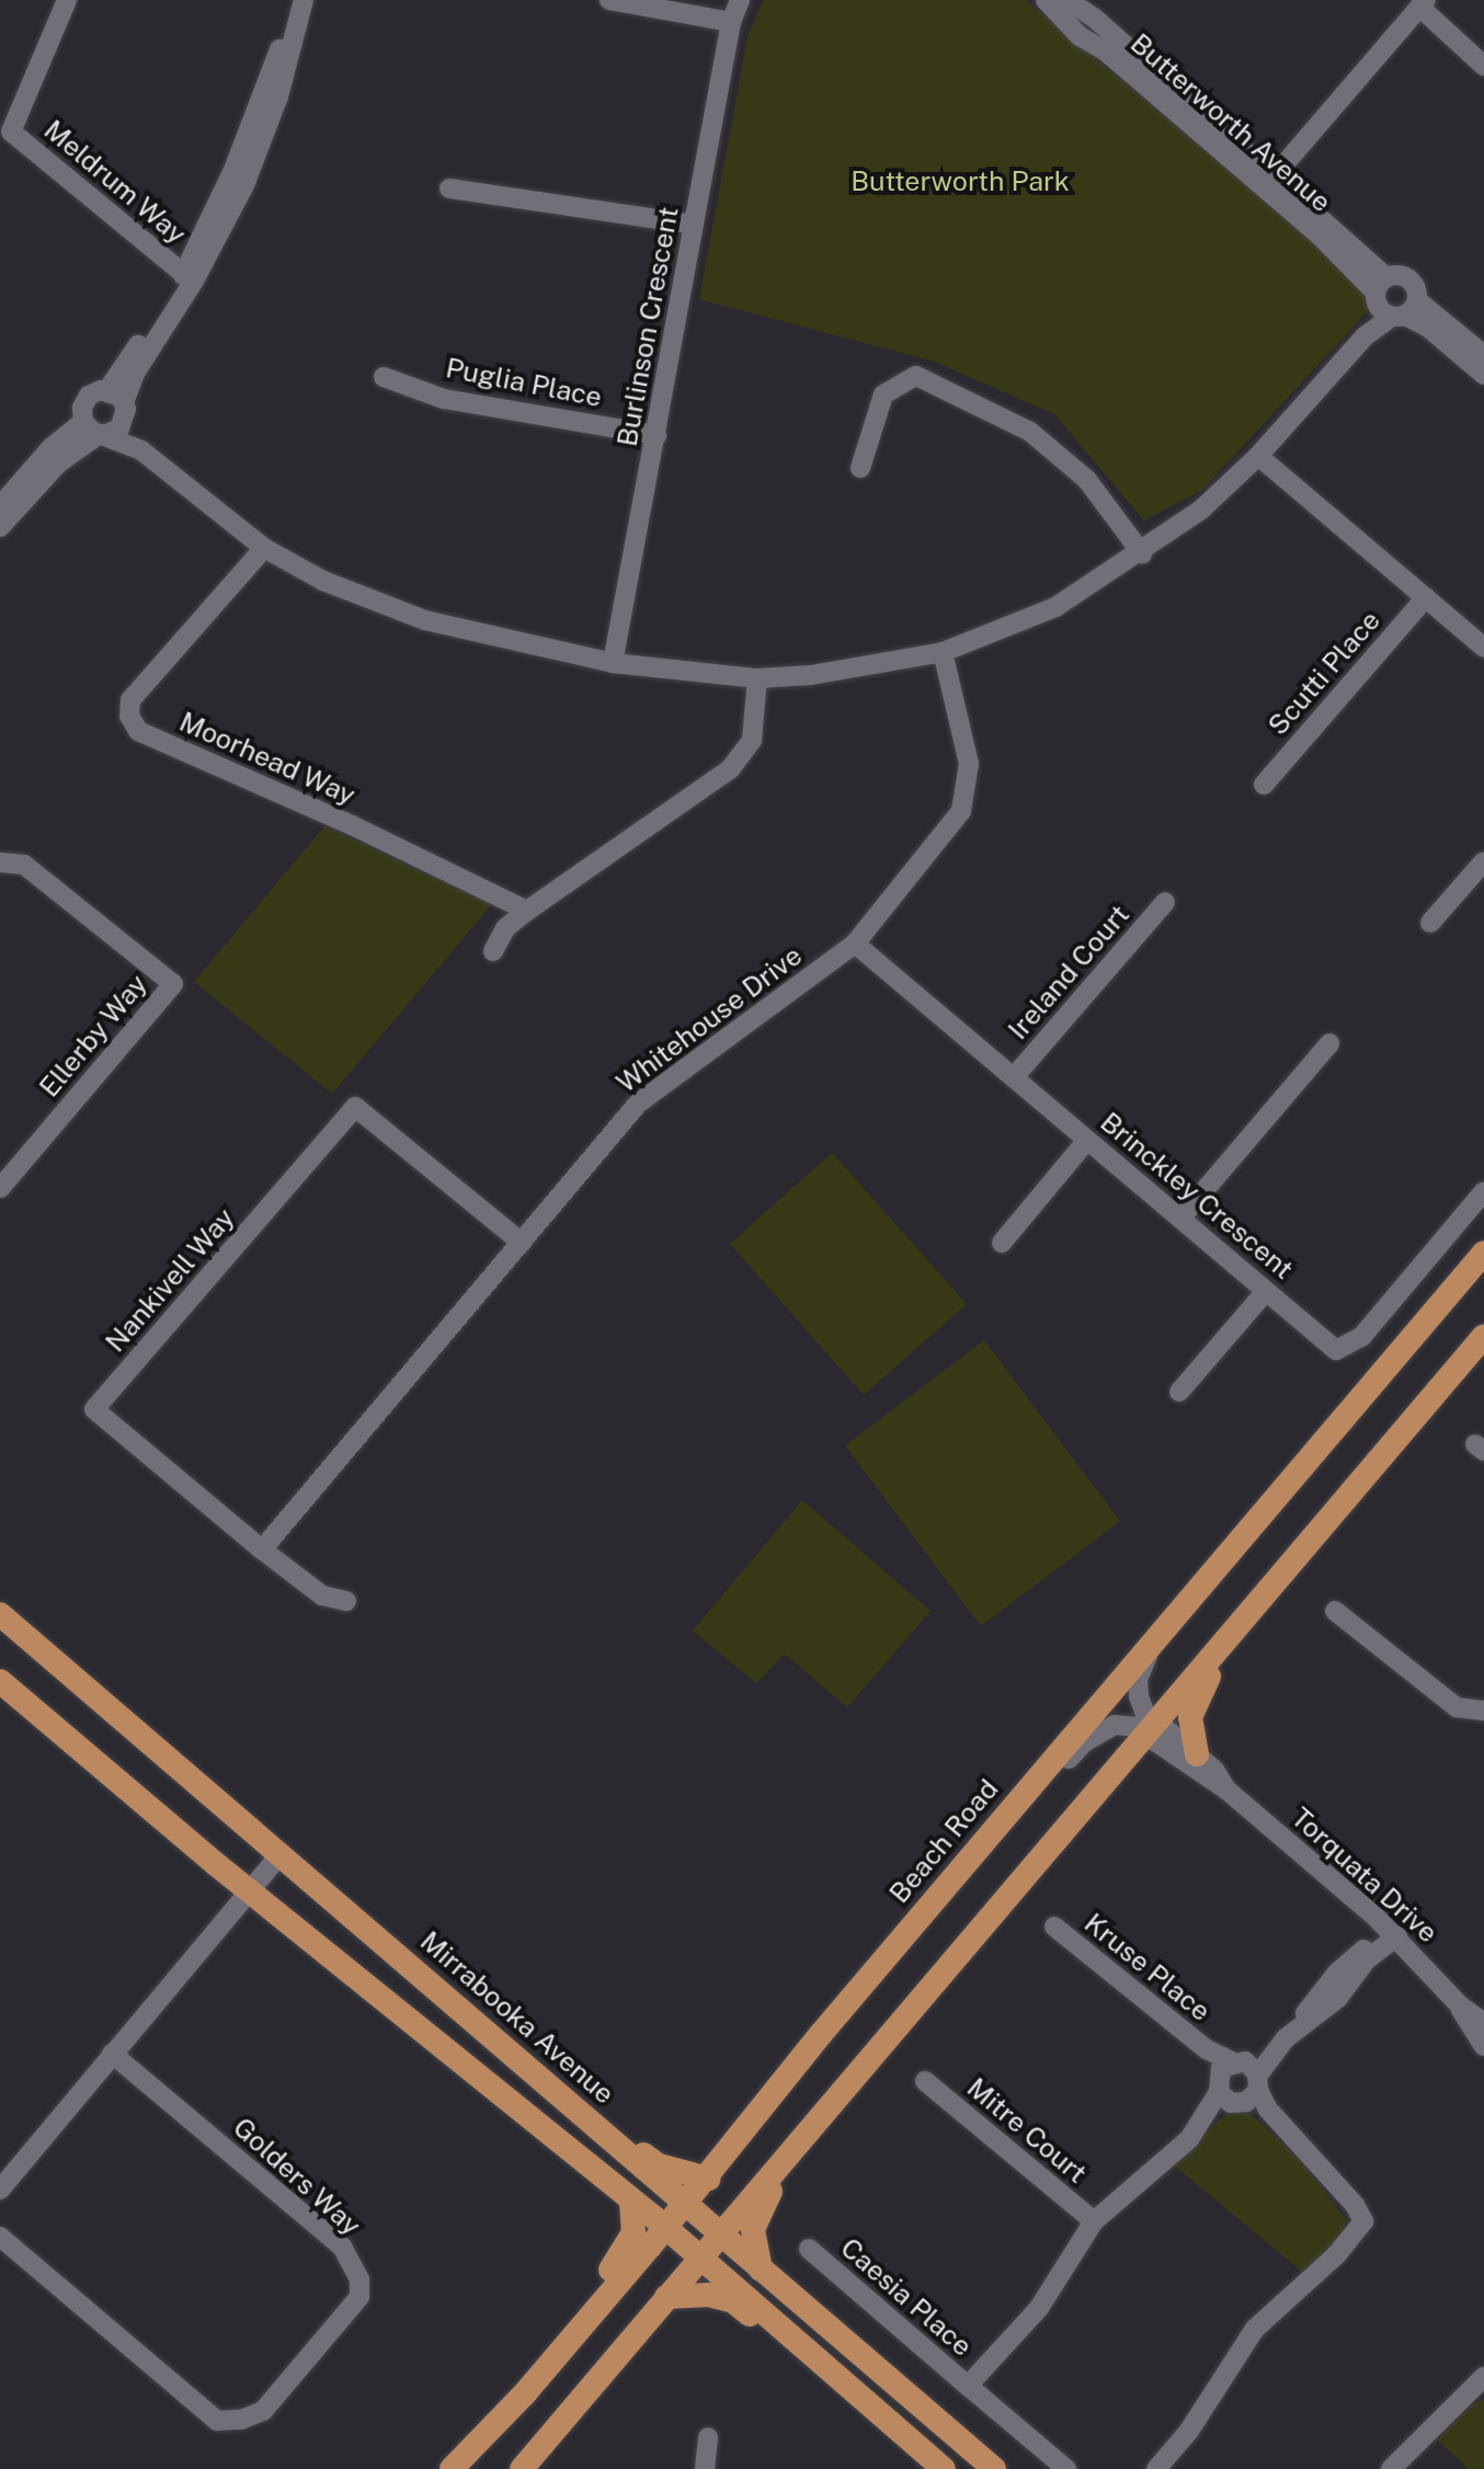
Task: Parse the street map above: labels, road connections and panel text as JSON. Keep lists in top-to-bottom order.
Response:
{
  "streets": {
    "main road": ["Beach Road", "Mirrabooka Avenue"],
    "street": [
      "Butterworth Avenue",
      "Meldrum Way",
      "Burlinson Crescent",
      "Puglia Place",
      "Scutti Place",
      "Moorhead Way",
      "Ireland Court",
      "Whitehouse Drive",
      "Ellerby Way",
      "Brinckley Crescent",
      "Nankivell Way",
      "Torquata Drive",
      "Kruse Place",
      "Mitre Court",
      "Golders Way",
      "Caesia Place"
    ]
  },
  "crossings": [
    ["Burlinson Crescent", "Puglia Place"],
    ["Ireland Court", "Brinckley Crescent"],
    ["Whitehouse Drive", "Brinckley Crescent"],
    ["Whitehouse Drive", "Nankivell Way"],
    ["Beach Road", "Mirrabooka Avenue"]
  ],
  "parks": ["Butterworth Park"]
}
